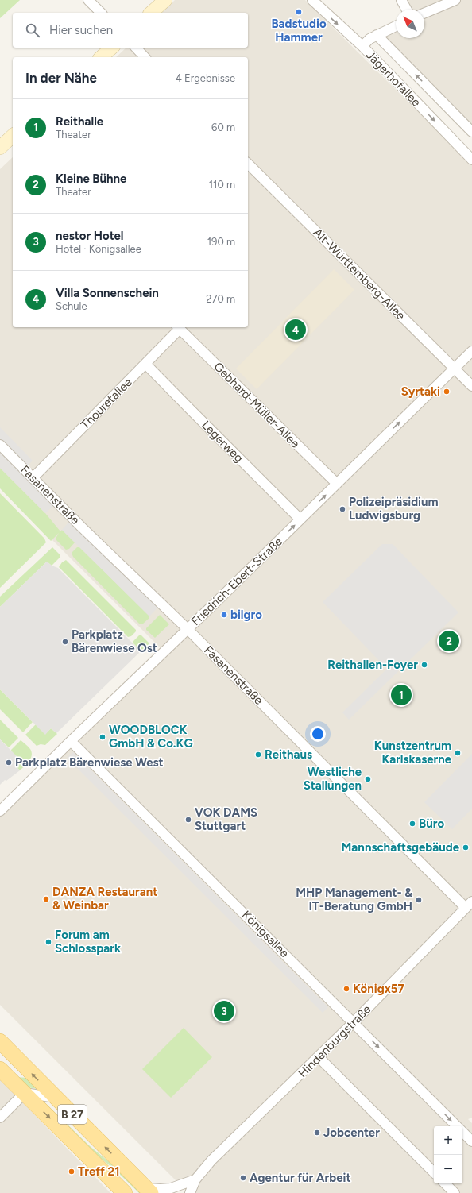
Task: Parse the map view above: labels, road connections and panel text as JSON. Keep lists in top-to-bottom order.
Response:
{
  "streets": {
    "main road": ["B 27"],
    "street": [
      "Jägerhofallee",
      "Alt-Württemberg-Allee",
      "Thouretallee",
      "Gebhard-Müller-Allee",
      "Legerweg",
      "Fasanenstraße",
      "Friedrich-Ebert-Straße",
      "Königsallee",
      "Hindenburgstraße"
    ]
  },
  "crossings": [
    ["Alt-Württemberg-Allee", "Friedrich-Ebert-Straße"],
    ["Thouretallee", "Gebhard-Müller-Allee"],
    ["Thouretallee", "Legerweg"],
    ["Thouretallee", "Fasanenstraße"],
    ["Gebhard-Müller-Allee", "Friedrich-Ebert-Straße"],
    ["Legerweg", "Friedrich-Ebert-Straße"],
    ["Fasanenstraße", "Friedrich-Ebert-Straße"],
    ["Fasanenstraße", "Hindenburgstraße"],
    ["Friedrich-Ebert-Straße", "Königsallee"],
    ["Königsallee", "Hindenburgstraße"]
  ],
  "one_way": ["Friedrich-Ebert-Straße"],
  "places": [
    "Badstudio Hammer",
    "Syrtaki",
    "Polizeipräsidium Ludwigsburg",
    "bilgro",
    "Parkplatz Bärenwiese Ost",
    "Reithallen-Foyer",
    "WOODBLOCK GmbH & Co.KG",
    "Kunstzentrum Karlskaserne",
    "Reithaus",
    "Parkplatz Bärenwiese West",
    "Westliche Stallungen",
    "VOK DAMS Stuttgart",
    "Büro",
    "Mannschaftsgebäude",
    "DANZA Restaurant & Weinbar",
    "MHP Management- & IT-Beratung GmbH",
    "Forum am Schlosspark",
    "Königx57",
    "Jobcenter",
    "Treff 21",
    "Agentur für Arbeit"
  ],
  "north": "top left",
  "page": {
    "search": "Hier suchen",
    "heading": ["In der Nähe", "4 Ergebnisse"],
    "list": [
      {
        "mark": "1",
        "name": "Reithalle",
        "note": "Theater",
        "value": "60 m"
      },
      {
        "mark": "2",
        "name": "Kleine Bühne",
        "note": "Theater",
        "value": "110 m"
      },
      {
        "mark": "3",
        "name": "nestor Hotel",
        "note": "Hotel · Königsallee",
        "value": "190 m"
      },
      {
        "mark": "4",
        "name": "Villa Sonnenschein",
        "note": "Schule",
        "value": "270 m"
      }
    ],
    "pins": [
      "4",
      "2",
      "1",
      "3"
    ],
    "map_buttons": ["+", "−"]
  }
}
